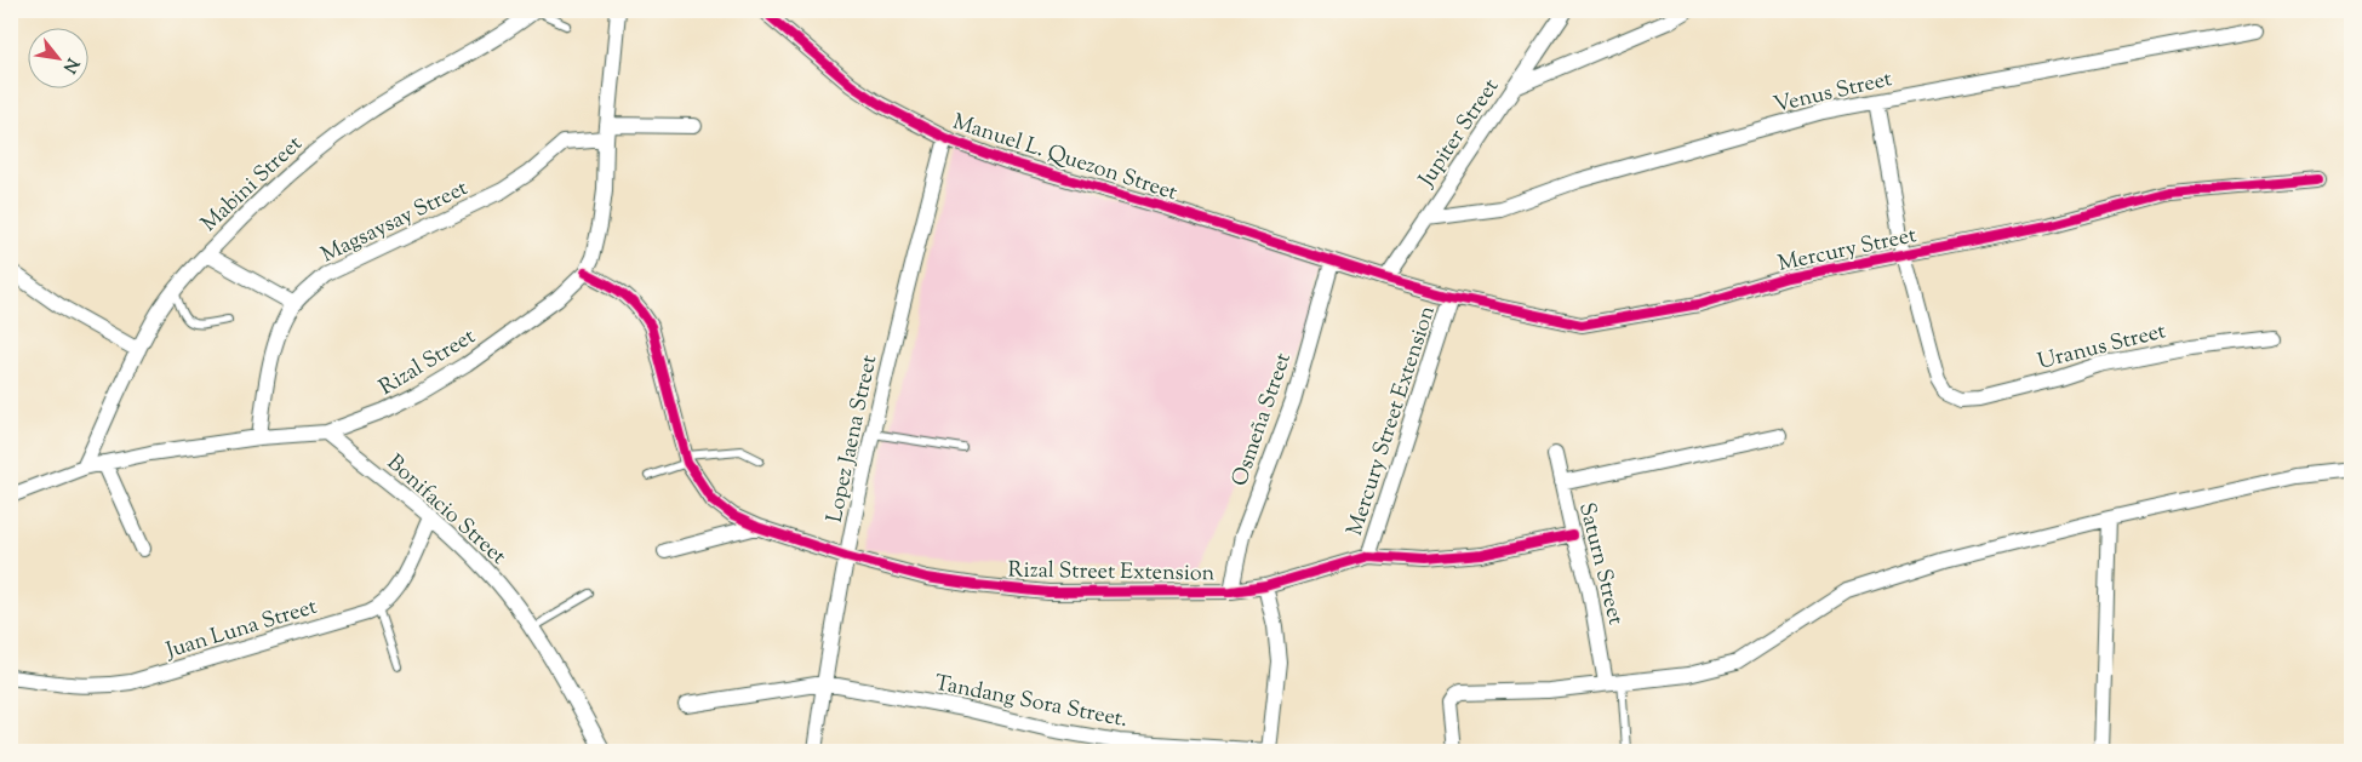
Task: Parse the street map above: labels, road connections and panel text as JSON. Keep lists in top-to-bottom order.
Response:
{
  "streets": {
    "street": [
      "Venus Street",
      "Jupiter Street",
      "Manuel L. Quezon Street",
      "Mabini Street",
      "Magsaysay Street",
      "Mercury Street",
      "Uranus Street",
      "Rizal Street",
      "Osmeña Street",
      "Mercury Street Extension",
      "Lopez Jaena Street",
      "Bonifacio Street",
      "Saturn Street",
      "Rizal Street Extension",
      "Juan Luna Street",
      "Tandang Sora Street."
    ]
  },
  "crossings": [
    ["Venus Street", "Jupiter Street"],
    ["Jupiter Street", "Manuel L. Quezon Street"],
    ["Jupiter Street", "Mercury Street"],
    ["Manuel L. Quezon Street", "Mercury Street"],
    ["Manuel L. Quezon Street", "Osmeña Street"],
    ["Manuel L. Quezon Street", "Lopez Jaena Street"],
    ["Mabini Street", "Rizal Street"],
    ["Magsaysay Street", "Rizal Street"],
    ["Mercury Street", "Uranus Street"],
    ["Mercury Street", "Mercury Street Extension"],
    ["Rizal Street", "Bonifacio Street"],
    ["Rizal Street", "Rizal Street Extension"],
    ["Osmeña Street", "Rizal Street Extension"],
    ["Mercury Street Extension", "Rizal Street Extension"],
    ["Lopez Jaena Street", "Rizal Street Extension"],
    ["Lopez Jaena Street", "Tandang Sora Street."],
    ["Saturn Street", "Rizal Street Extension"]
  ],
  "north": "bottom right"
}
